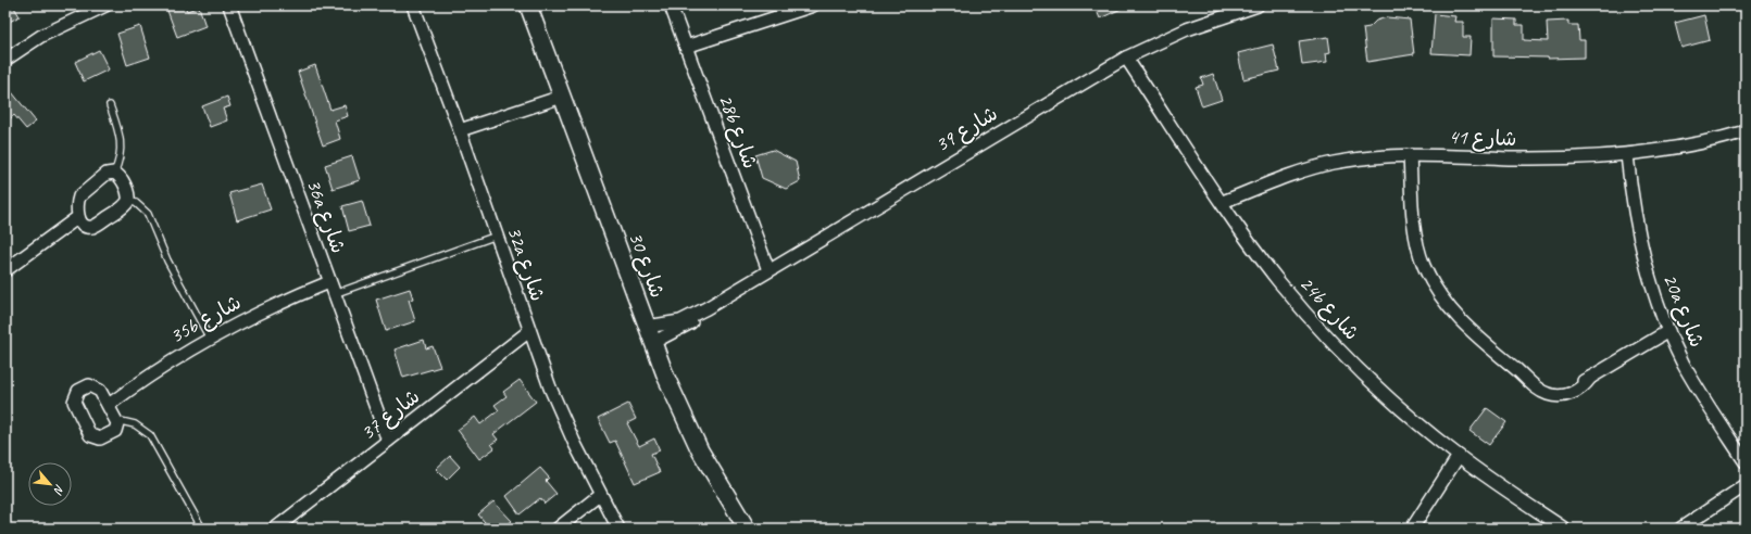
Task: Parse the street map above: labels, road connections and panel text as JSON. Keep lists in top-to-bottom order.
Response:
{
  "streets": {
    "street": [
      "شارع 39",
      "28b شارع",
      "شارع 41",
      "36a شارع",
      "32a شارع",
      "شارع 30",
      "24b شارع",
      "20a شارع",
      "35b شارع",
      "شارع 37"
    ]
  },
  "crossings": [
    ["شارع 39", "28b شارع"],
    ["شارع 39", "شارع 30"],
    ["شارع 39", "24b شارع"],
    ["شارع 41", "24b شارع"],
    ["شارع 41", "20a شارع"],
    ["36a شارع", "35b شارع"],
    ["36a شارع", "شارع 37"],
    ["32a شارع", "شارع 37"]
  ],
  "north": "bottom right"
}
